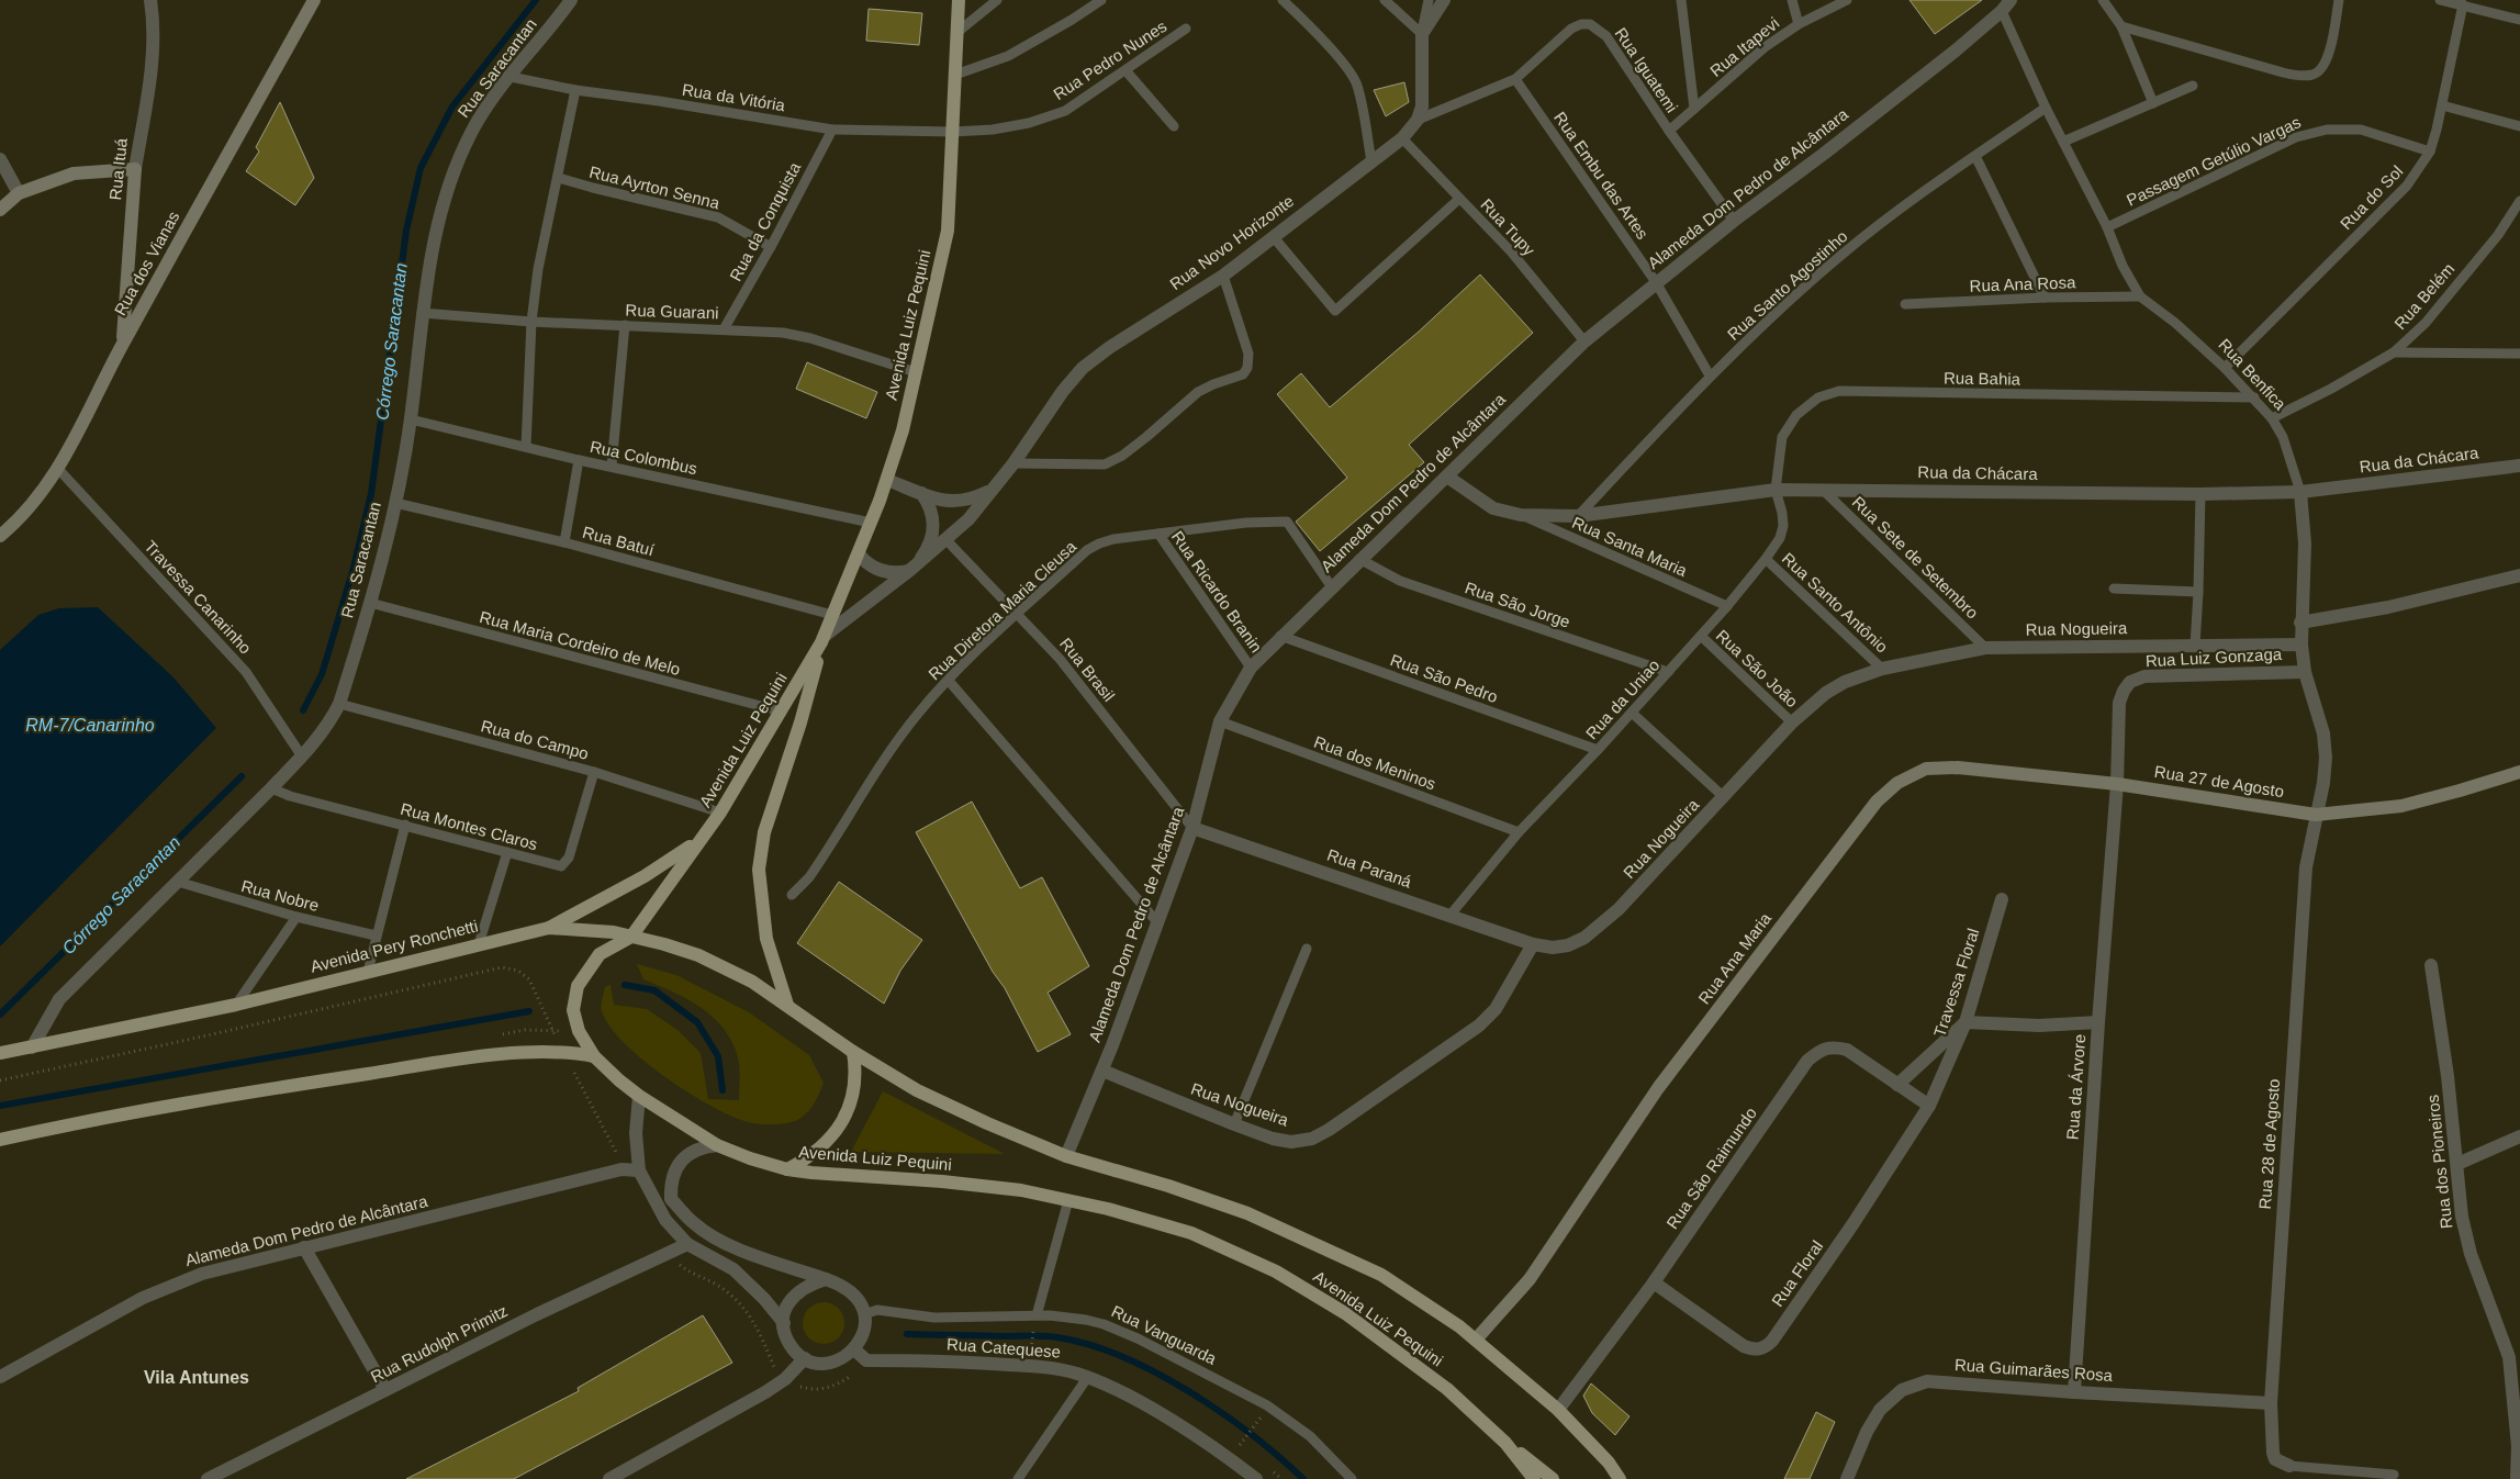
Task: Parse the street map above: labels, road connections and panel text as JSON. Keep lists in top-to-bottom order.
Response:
{
  "streets": {
    "main road": ["Avenida Luiz Pequini", "Avenida Pery Ronchetti"],
    "street": [
      "Rua Saracantan",
      "Rua Ituá",
      "Alameda Dom Pedro de Alcântara",
      "Rua Novo Horizonte",
      "Rua dos Vianas",
      "Rua Benfica",
      "Rua da Chácara",
      "Rua Nogueira",
      "Rua Luiz Gonzaga",
      "Rua 27 de Agosto",
      "Rua Paraná",
      "Rua Ana Maria",
      "Travessa Floral",
      "Rua da Árvore",
      "Rua 28 de Agosto",
      "Rua dos Pioneiros",
      "Rua São Raimundo",
      "Rua Floral",
      "Rua Rudolph Primitz",
      "Rua Catequese",
      "Rua Guimarães Rosa"
    ],
    "lane": [
      "Rua Itapevi",
      "Rua Pedro Nunes",
      "Rua Iguatemi",
      "Rua da Vitória",
      "Passagem Getúlio Vargas",
      "Rua Embu das Artes",
      "Rua Ayrton Senna",
      "Rua do Sol",
      "Rua da Conquista",
      "Rua Tupy",
      "Rua Ana Rosa",
      "Rua Santo Agostinho",
      "Rua Belém",
      "Rua Guarani",
      "Rua Bahia",
      "Rua Colombus",
      "Rua Batuí",
      "Rua Santa Maria",
      "Rua Sete de Setembro",
      "Rua Ricardo Branin",
      "Travessa Canarinho",
      "Rua Santo Antônio",
      "Rua São Jorge",
      "Rua Diretora Maria Cleusa",
      "Rua Maria Cordeiro de Melo",
      "Rua São João",
      "Rua Brasil",
      "Rua São Pedro",
      "Rua da Uniao",
      "Rua do Campo",
      "Rua dos Meninos",
      "Rua Montes Claros",
      "Rua Nobre",
      "Rua Vanguarda"
    ]
  },
  "crossings": [
    ["Rua Itapevi", "Rua Iguatemi"],
    ["Rua Pedro Nunes", "Rua da Vitória"],
    ["Rua Pedro Nunes", "Avenida Luiz Pequini"],
    ["Rua Saracantan", "Rua da Vitória"],
    ["Rua Saracantan", "Rua Guarani"],
    ["Rua Saracantan", "Rua Colombus"],
    ["Rua Saracantan", "Rua Batuí"],
    ["Rua Saracantan", "Travessa Canarinho"],
    ["Rua Saracantan", "Rua Maria Cordeiro de Melo"],
    ["Rua Saracantan", "Rua do Campo"],
    ["Rua Saracantan", "Rua Montes Claros"],
    ["Rua Saracantan", "Rua Nobre"],
    ["Rua Saracantan", "Avenida Pery Ronchetti"],
    ["Rua Iguatemi", "Rua Embu das Artes"],
    ["Rua Iguatemi", "Alameda Dom Pedro de Alcântara"],
    ["Rua Iguatemi", "Rua Novo Horizonte"],
    ["Rua da Vitória", "Rua da Conquista"],
    ["Rua da Vitória", "Avenida Luiz Pequini"],
    ["Passagem Getúlio Vargas", "Rua do Sol"],
    ["Passagem Getúlio Vargas", "Rua Benfica"],
    ["Rua Ituá", "Rua dos Vianas"],
    ["Rua Embu das Artes", "Alameda Dom Pedro de Alcântara"],
    ["Rua Embu das Artes", "Rua Santo Agostinho"],
    ["Rua Ayrton Senna", "Rua da Conquista"],
    ["Alameda Dom Pedro de Alcântara", "Rua Tupy"],
    ["Alameda Dom Pedro de Alcântara", "Avenida Luiz Pequini"],
    ["Alameda Dom Pedro de Alcântara", "Rua Benfica"],
    ["Alameda Dom Pedro de Alcântara", "Rua da Chácara"],
    ["Alameda Dom Pedro de Alcântara", "Rua Ricardo Branin"],
    ["Alameda Dom Pedro de Alcântara", "Rua São Jorge"],
    ["Alameda Dom Pedro de Alcântara", "Rua Diretora Maria Cleusa"],
    ["Alameda Dom Pedro de Alcântara", "Rua Nogueira"],
    ["Alameda Dom Pedro de Alcântara", "Rua Brasil"],
    ["Alameda Dom Pedro de Alcântara", "Rua São Pedro"],
    ["Alameda Dom Pedro de Alcântara", "Rua dos Meninos"],
    ["Alameda Dom Pedro de Alcântara", "Rua Paraná"],
    ["Rua do Sol", "Rua Benfica"],
    ["Rua da Conquista", "Rua Guarani"],
    ["Rua Tupy", "Rua Novo Horizonte"],
    ["Rua Novo Horizonte", "Avenida Luiz Pequini"],
    ["Rua Novo Horizonte", "Rua Colombus"],
    ["Rua Novo Horizonte", "Rua Brasil"],
    ["Rua dos Vianas", "Travessa Canarinho"],
    ["Rua Ana Rosa", "Rua Benfica"],
    ["Rua Santo Agostinho", "Rua Benfica"],
    ["Rua Santo Agostinho", "Rua da Chácara"],
    ["Rua Belém", "Rua Benfica"],
    ["Rua Guarani", "Avenida Luiz Pequini"],
    ["Avenida Luiz Pequini", "Rua Colombus"],
    ["Avenida Luiz Pequini", "Rua Batuí"],
    ["Avenida Luiz Pequini", "Rua Maria Cordeiro de Melo"],
    ["Avenida Luiz Pequini", "Rua do Campo"],
    ["Avenida Luiz Pequini", "Avenida Pery Ronchetti"],
    ["Avenida Luiz Pequini", "Rua Ana Maria"],
    ["Avenida Luiz Pequini", "Rua São Raimundo"],
    ["Rua Benfica", "Rua Bahia"],
    ["Rua Benfica", "Rua da Chácara"],
    ["Rua Benfica", "Rua Nogueira"],
    ["Rua Benfica", "Rua Luiz Gonzaga"],
    ["Rua Benfica", "Rua 27 de Agosto"],
    ["Rua Benfica", "Rua 28 de Agosto"],
    ["Rua Bahia", "Rua da Chácara"],
    ["Rua Bahia", "Rua da Uniao"],
    ["Rua da Chácara", "Rua Santa Maria"],
    ["Rua da Chácara", "Rua Sete de Setembro"],
    ["Rua da Chácara", "Rua da Uniao"],
    ["Rua Santa Maria", "Rua da Uniao"],
    ["Rua Sete de Setembro", "Rua Nogueira"],
    ["Rua Ricardo Branin", "Rua Diretora Maria Cleusa"],
    ["Rua Santo Antônio", "Rua Nogueira"],
    ["Rua Santo Antônio", "Rua da Uniao"],
    ["Rua São Jorge", "Rua da Uniao"],
    ["Rua Diretora Maria Cleusa", "Rua Brasil"],
    ["Rua Nogueira", "Rua São João"],
    ["Rua Nogueira", "Rua Paraná"],
    ["Rua Luiz Gonzaga", "Rua 27 de Agosto"],
    ["Rua Luiz Gonzaga", "Rua Ana Maria"],
    ["Rua Luiz Gonzaga", "Rua da Árvore"],
    ["Rua São João", "Rua da Uniao"],
    ["Rua Brasil", "Rua Paraná"],
    ["Rua São Pedro", "Rua da Uniao"],
    ["Rua da Uniao", "Rua dos Meninos"],
    ["Rua da Uniao", "Rua Paraná"],
    ["Rua do Campo", "Rua Montes Claros"],
    ["Rua 27 de Agosto", "Rua Ana Maria"],
    ["Rua 27 de Agosto", "Rua da Árvore"],
    ["Rua 27 de Agosto", "Rua 28 de Agosto"],
    ["Rua Ana Maria", "Rua da Árvore"],
    ["Travessa Floral", "Rua São Raimundo"],
    ["Travessa Floral", "Rua Floral"],
    ["Rua da Árvore", "Rua Guimarães Rosa"],
    ["Rua 28 de Agosto", "Rua Guimarães Rosa"],
    ["Rua São Raimundo", "Rua Floral"],
    ["Rua Vanguarda", "Rua Catequese"]
  ],
  "districts": ["Vila Antunes"],
  "water": ["Córrego Saracantan", "RM-7/Canarinho"]
}
